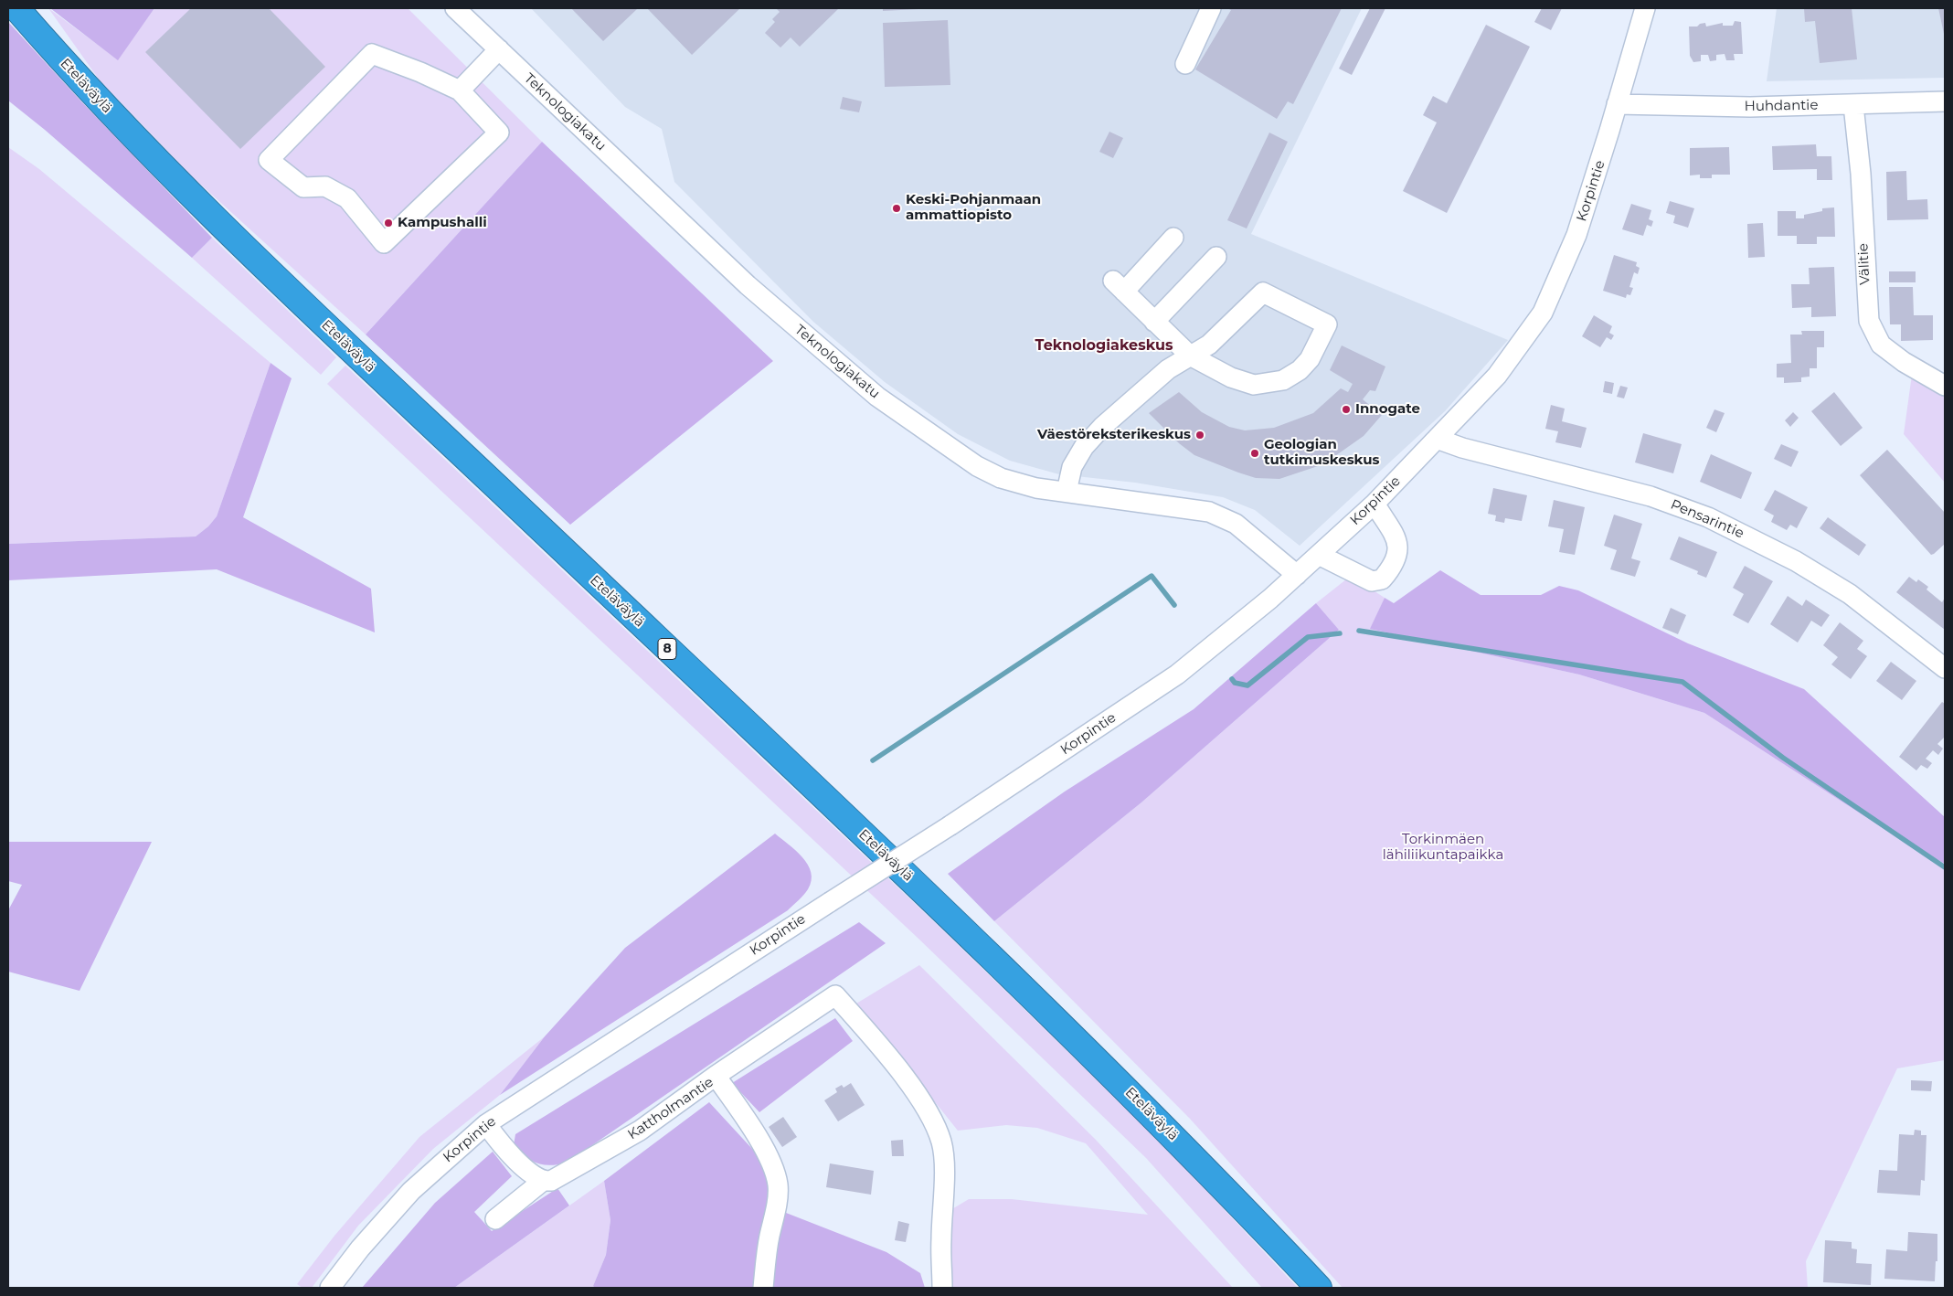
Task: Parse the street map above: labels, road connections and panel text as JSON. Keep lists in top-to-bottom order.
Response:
{
  "streets": {
    "highway": ["Eteläväylä", "8"],
    "street": [
      "Huhdantie",
      "Teknologiakatu",
      "Korpintie",
      "Välitie",
      "Pensarintie",
      "Kattholmantie"
    ]
  },
  "crossings": [
    ["Huhdantie", "Korpintie"],
    ["Huhdantie", "Välitie"],
    ["Teknologiakatu", "Korpintie"],
    ["Korpintie", "Pensarintie"]
  ],
  "districts": ["Teknologiakeskus"],
  "parks": ["Torkinmäen lähiliikuntapaikka"],
  "places": [
    "Keski-Pohjanmaan ammattiopisto",
    "Kampushalli",
    "Innogate",
    "Väestöreksterikeskus",
    "Geologian tutkimuskeskus"
  ]
}
